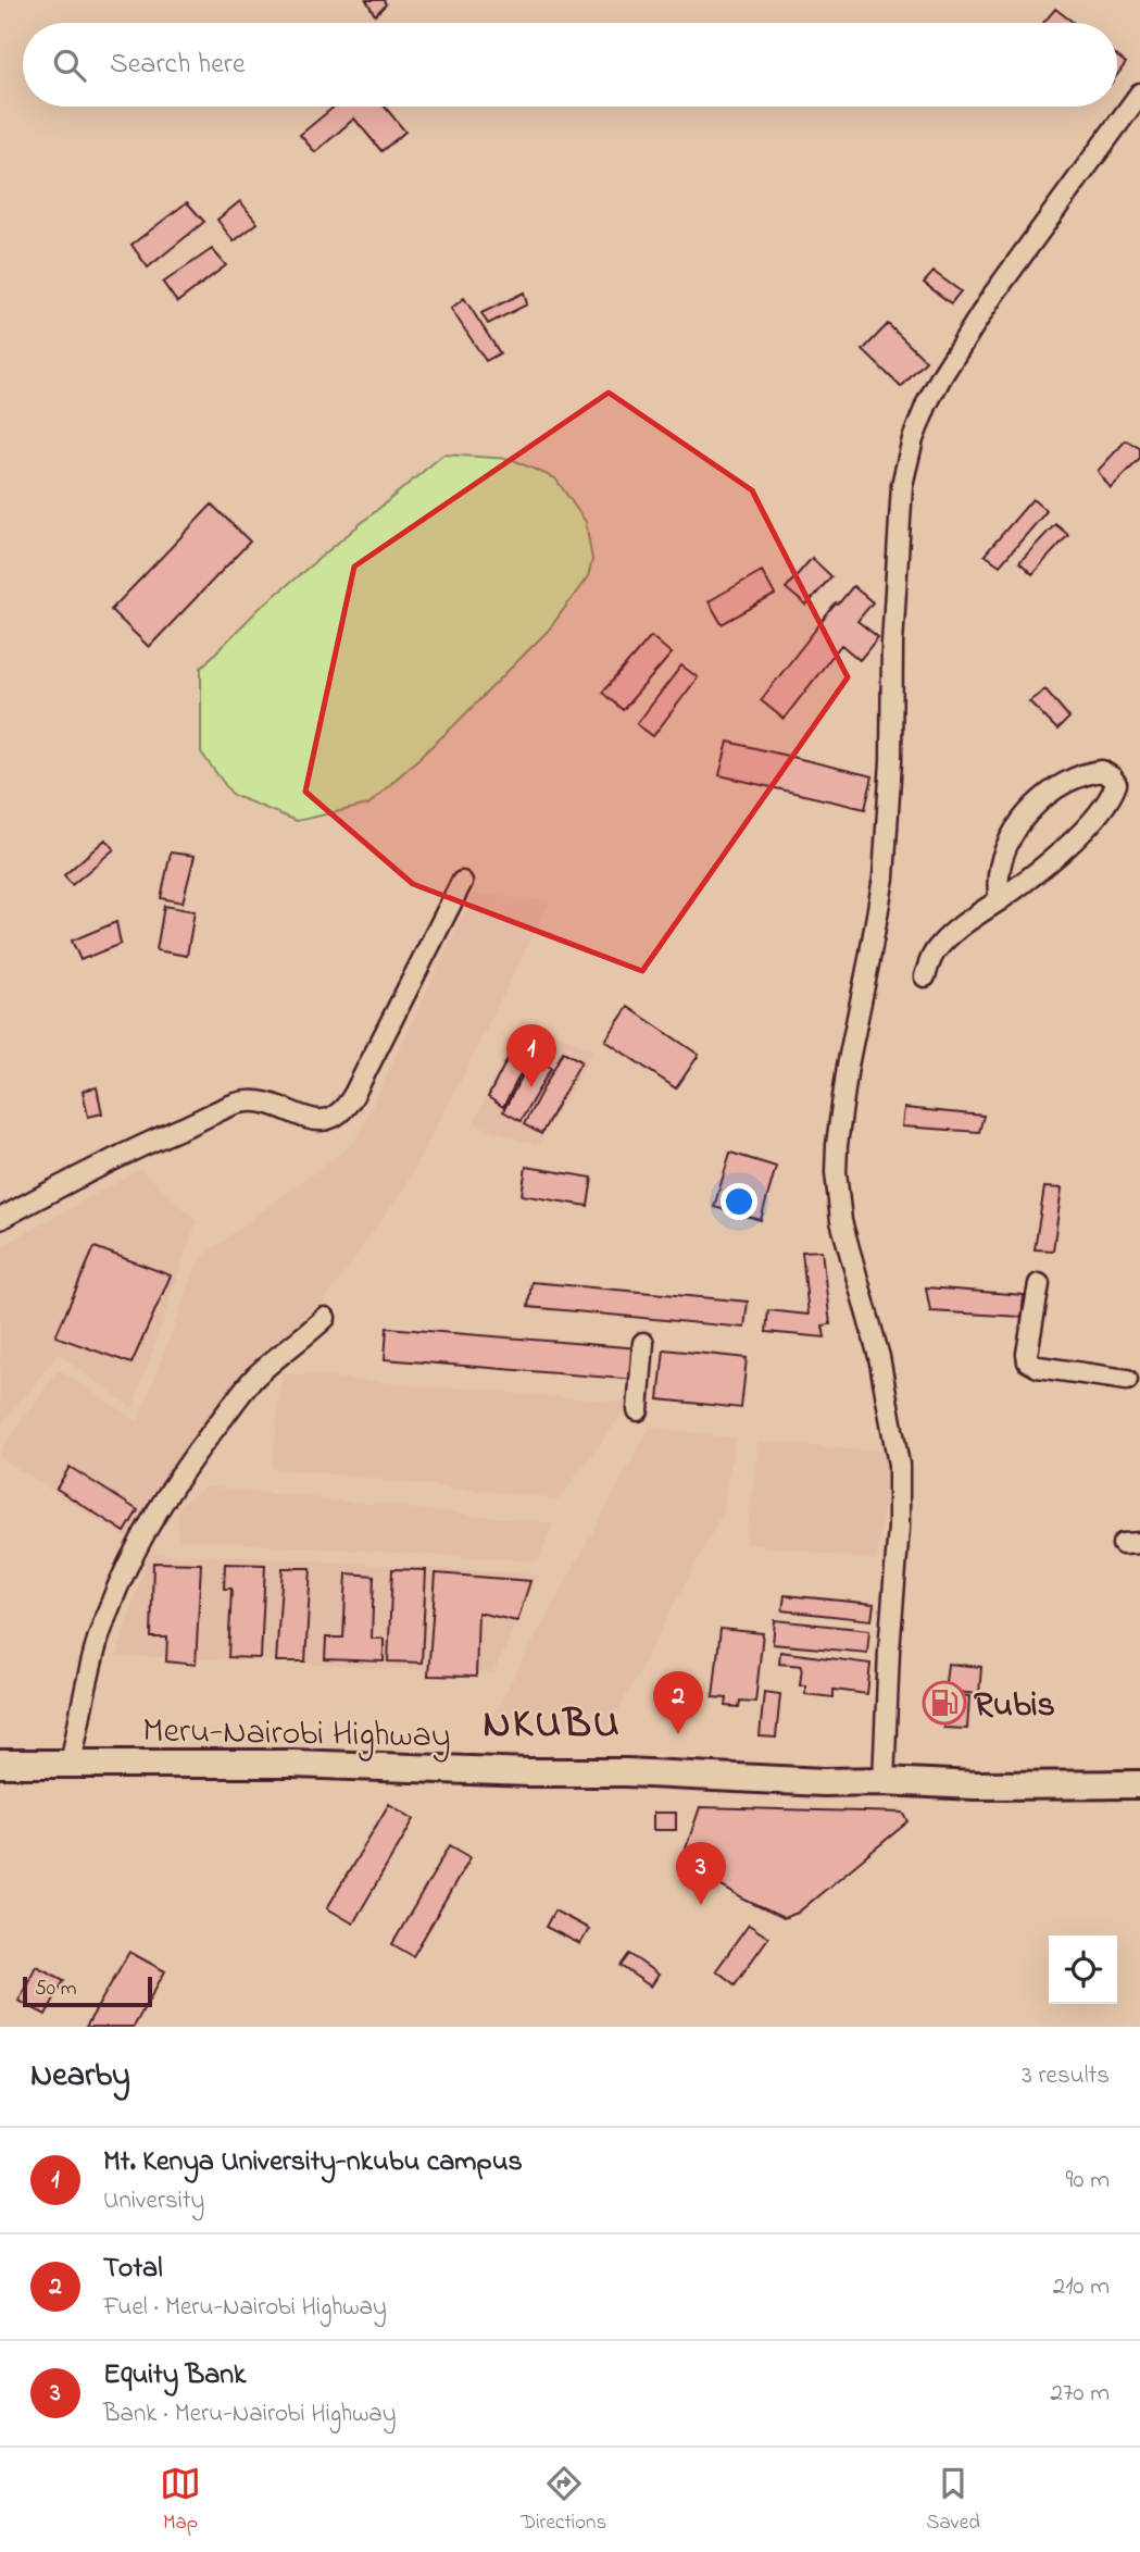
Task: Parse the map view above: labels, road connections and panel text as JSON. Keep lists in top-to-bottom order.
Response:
{
  "streets": {
    "highway": ["Meru-Nairobi Highway"]
  },
  "districts": ["NKUBU"],
  "places": {
    "fuel station": ["Rubis"]
  },
  "scale_bar": "50 m",
  "page": {
    "search": "Search here",
    "pins": ["1", "2", "3"],
    "scale": "50 m",
    "heading": ["Nearby", "3 results"],
    "list": [
      {
        "mark": "1",
        "name": "Mt. Kenya University-nkubu campus",
        "note": "University",
        "value": "90 m"
      },
      {
        "mark": "2",
        "name": "Total",
        "note": "Fuel · Meru-Nairobi Highway",
        "value": "210 m"
      },
      {
        "mark": "3",
        "name": "Equity Bank",
        "note": "Bank · Meru-Nairobi Highway",
        "value": "270 m"
      }
    ],
    "nav": ["Map", "Directions", "Saved"]
  }
}
